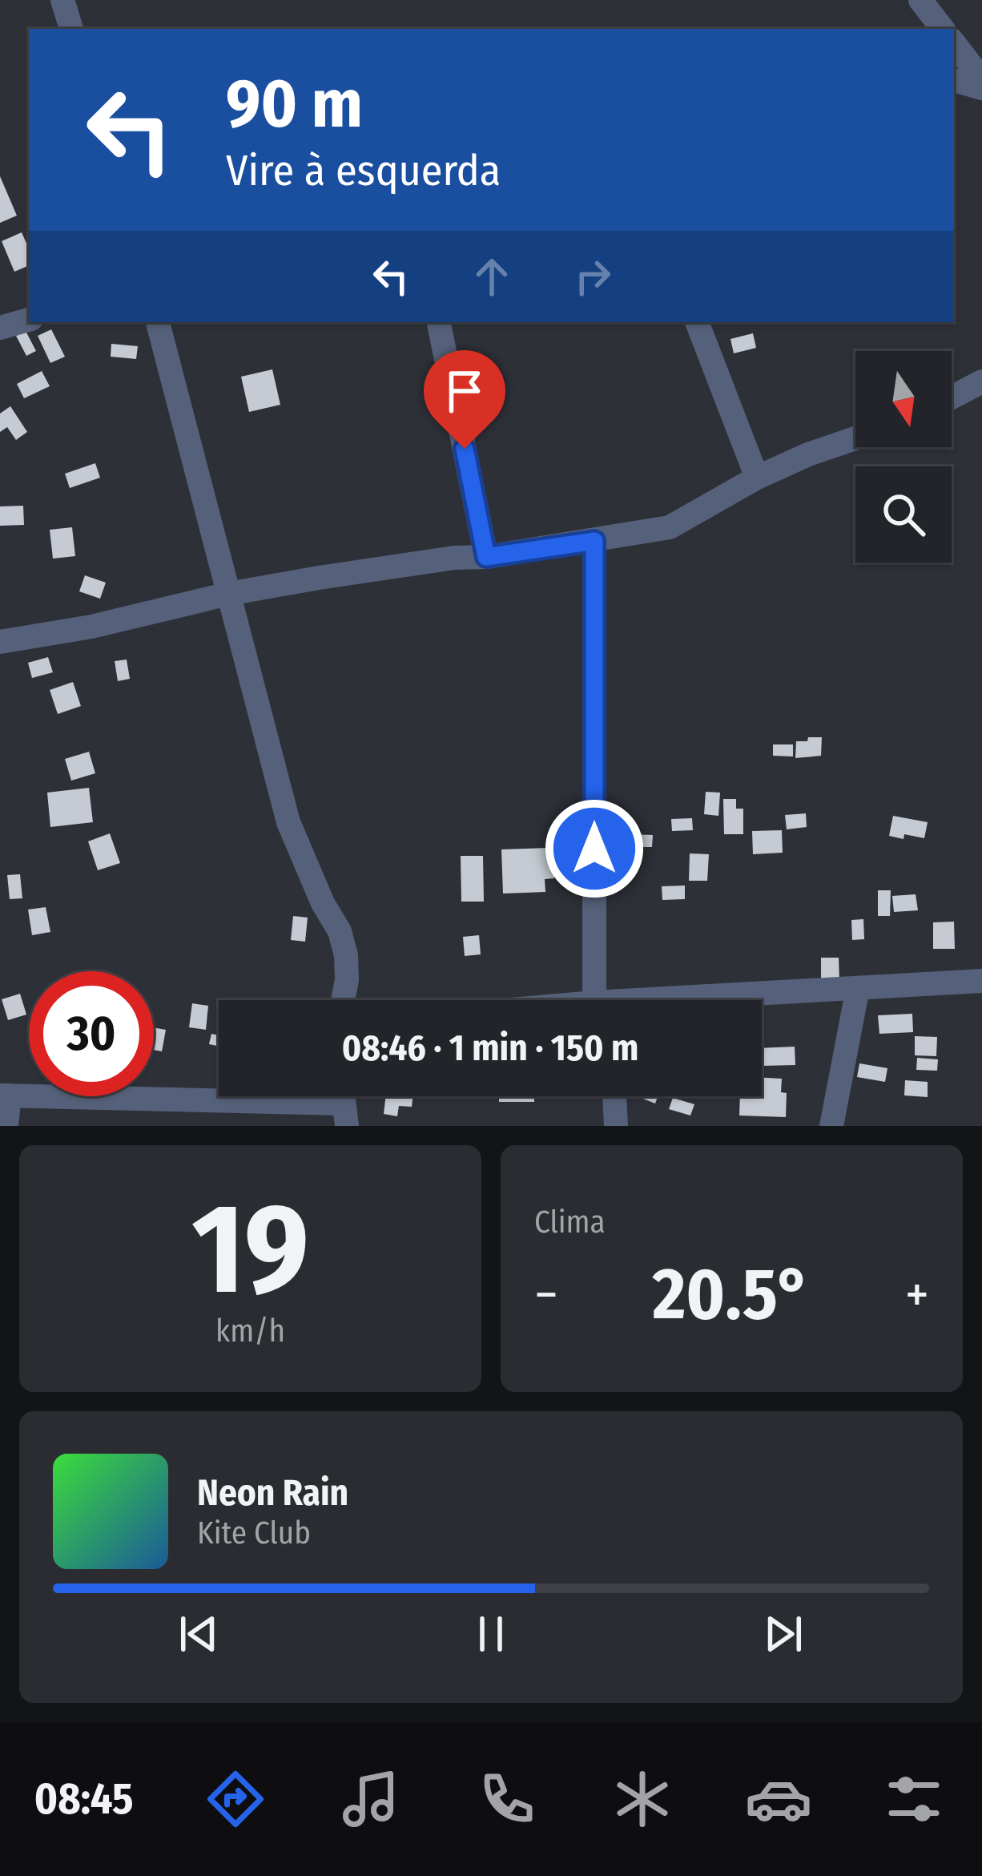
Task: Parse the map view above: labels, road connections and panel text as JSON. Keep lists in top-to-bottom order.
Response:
{
  "north": "bottom",
  "page": {
    "turn": ["90 m", "Vire à esquerda"],
    "limit": "30",
    "trip": "08:46 · 1 min · 150 m",
    "tile": [
      ["19", "km/h"],
      "Clima"
    ],
    "heat": ["−", "20.5°", "+"],
    "song": ["Neon Rain", "Kite Club"],
    "tabs": "08:45"
  }
}
